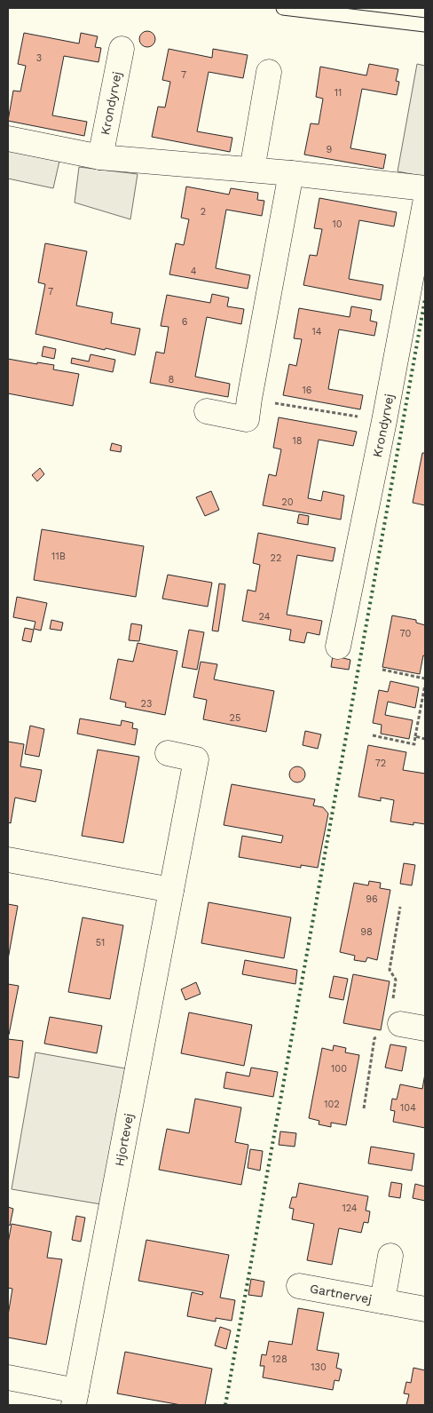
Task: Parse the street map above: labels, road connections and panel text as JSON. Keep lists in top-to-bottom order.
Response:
{
  "streets": {
    "street": ["Krondyrvej", "Hjortevej", "Gartnervej"]
  },
  "house_numbers": [
    "3",
    "7",
    "11",
    "9",
    "2",
    "10",
    "4",
    "7",
    "6",
    "14",
    "8",
    "16",
    "18",
    "20",
    "11B",
    "22",
    "24",
    "70",
    "23",
    "25",
    "72",
    "96",
    "98",
    "51",
    "100",
    "102",
    "104",
    "124",
    "128",
    "130"
  ]
}
